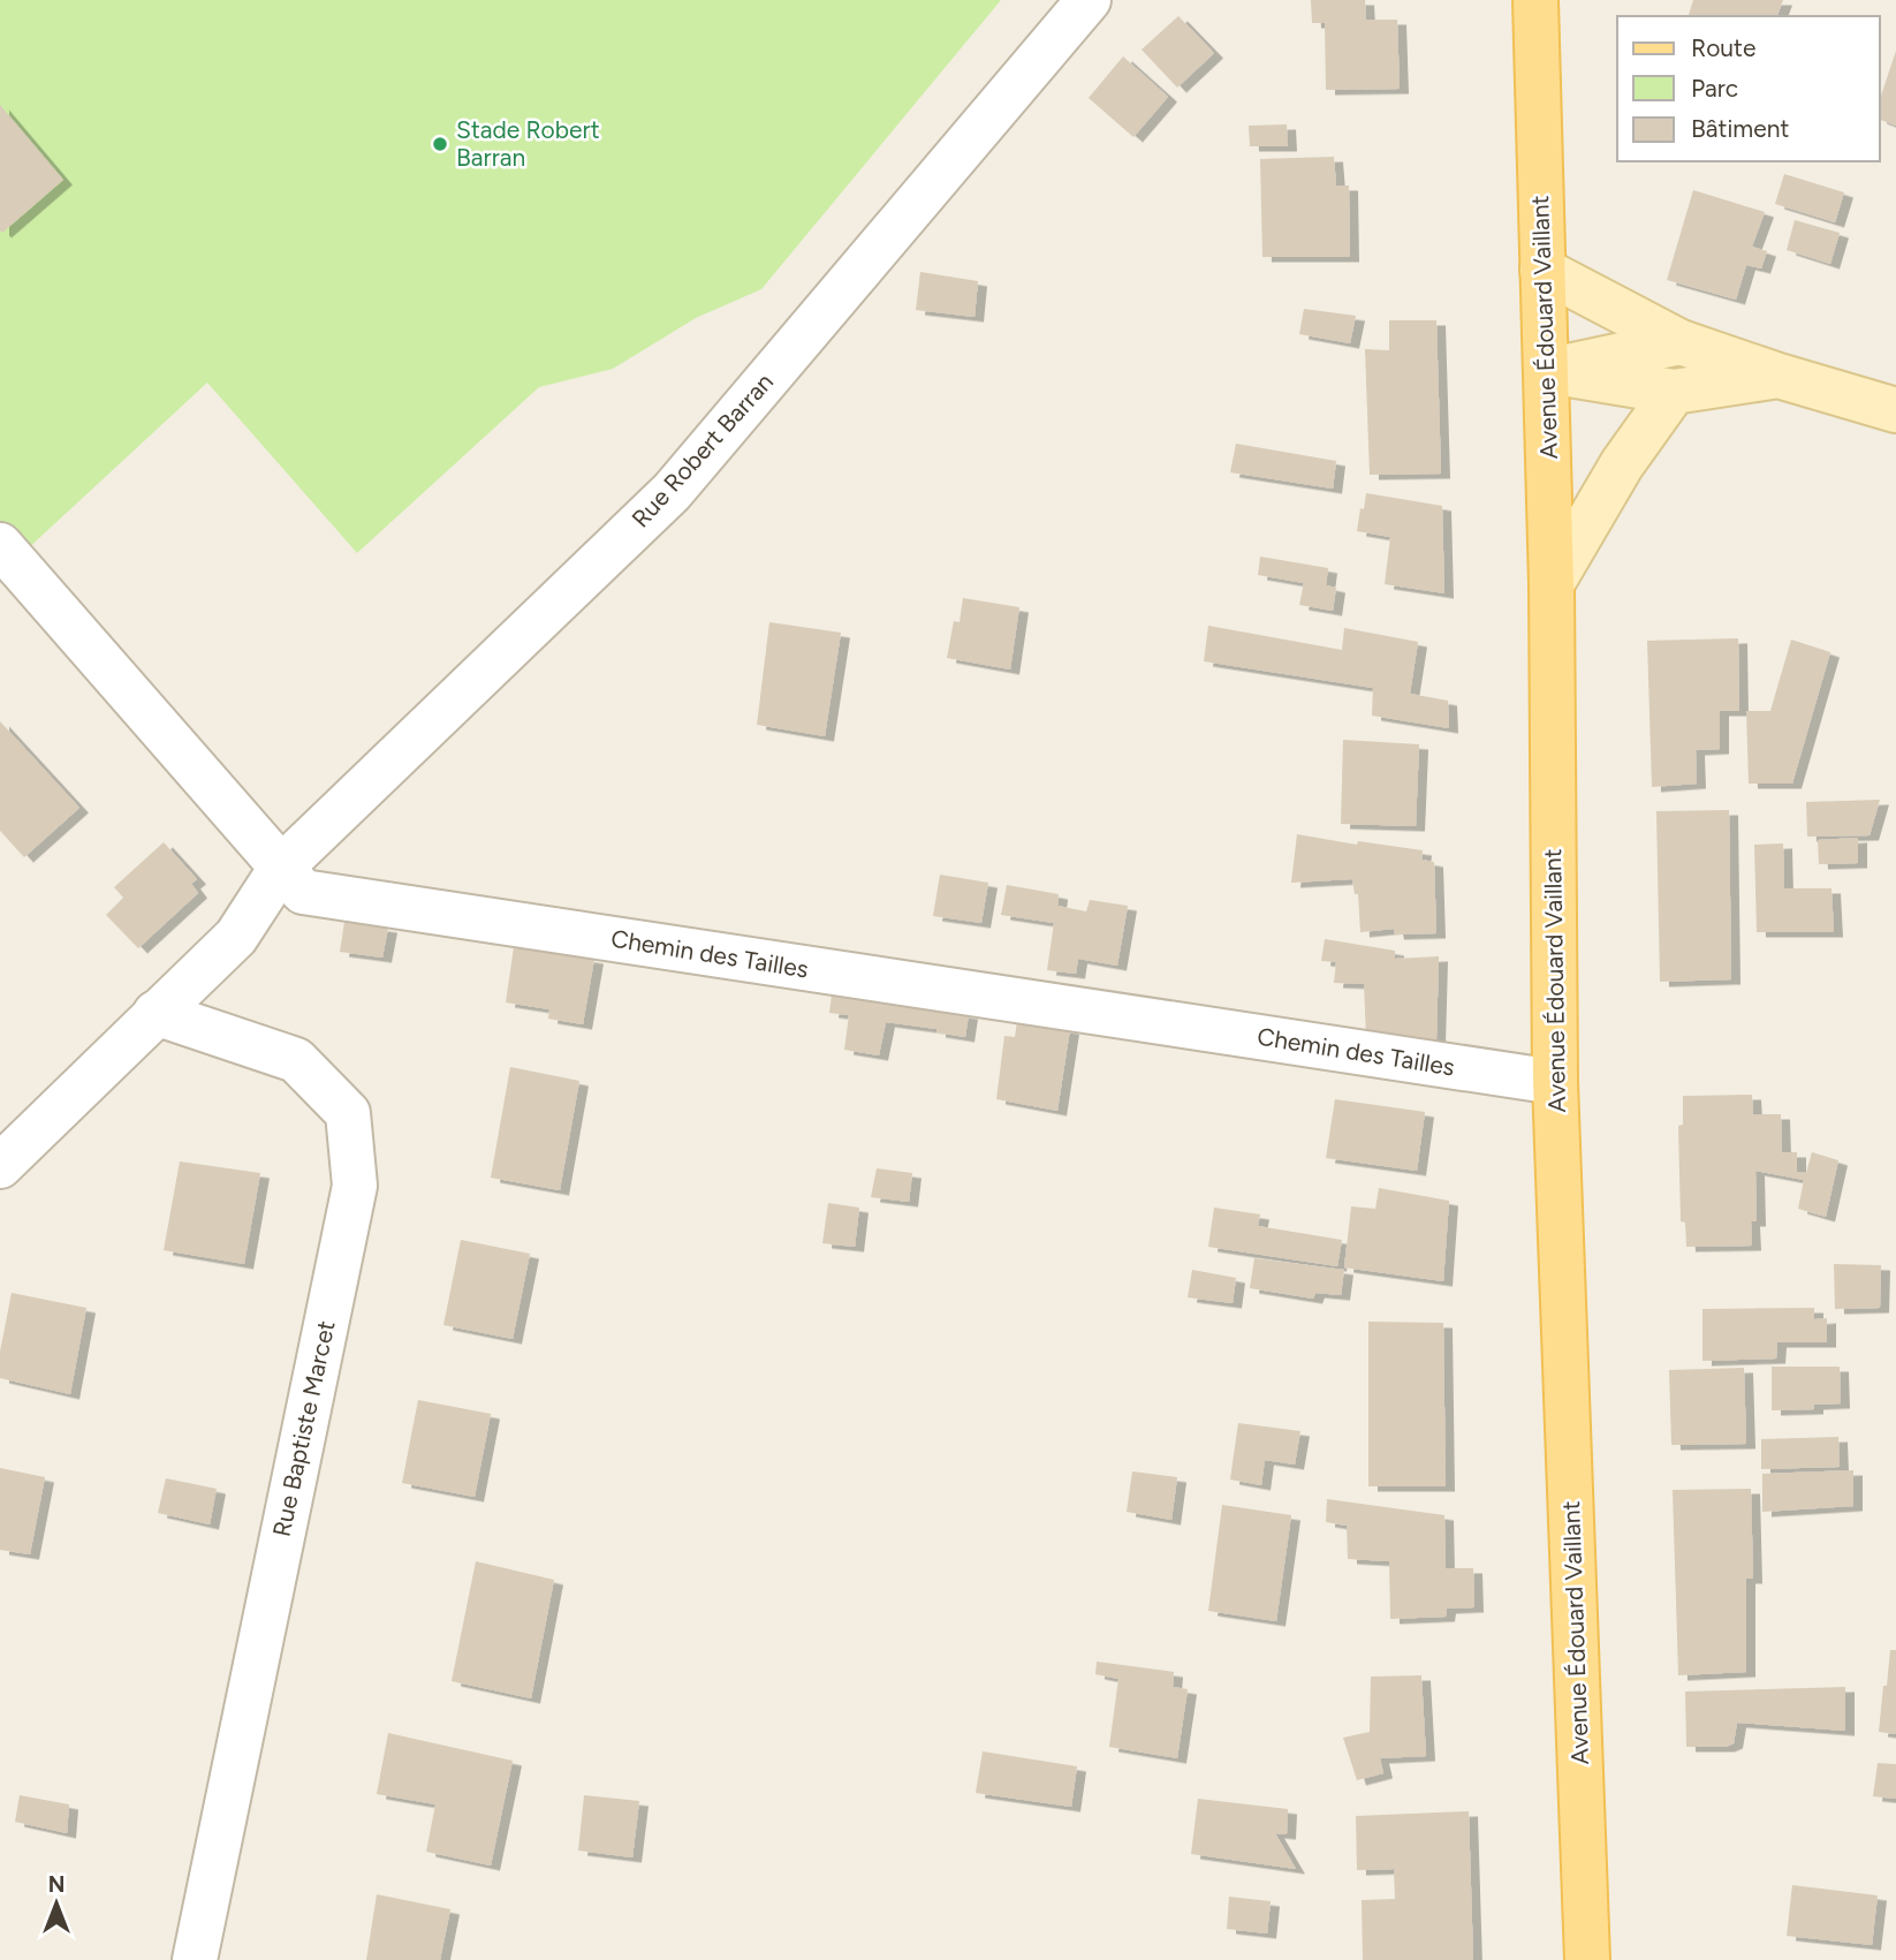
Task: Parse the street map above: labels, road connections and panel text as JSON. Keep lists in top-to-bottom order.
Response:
{
  "streets": {
    "main road": ["Avenue Édouard Vaillant"],
    "street": ["Rue Robert Barran", "Chemin des Tailles", "Rue Baptiste Marcet"]
  },
  "crossings": [
    ["Avenue Édouard Vaillant", "Chemin des Tailles"],
    ["Rue Robert Barran", "Chemin des Tailles"]
  ],
  "places": ["Stade Robert Barran"],
  "legend": ["Route", "Parc", "Bâtiment"],
  "north": "top"
}
